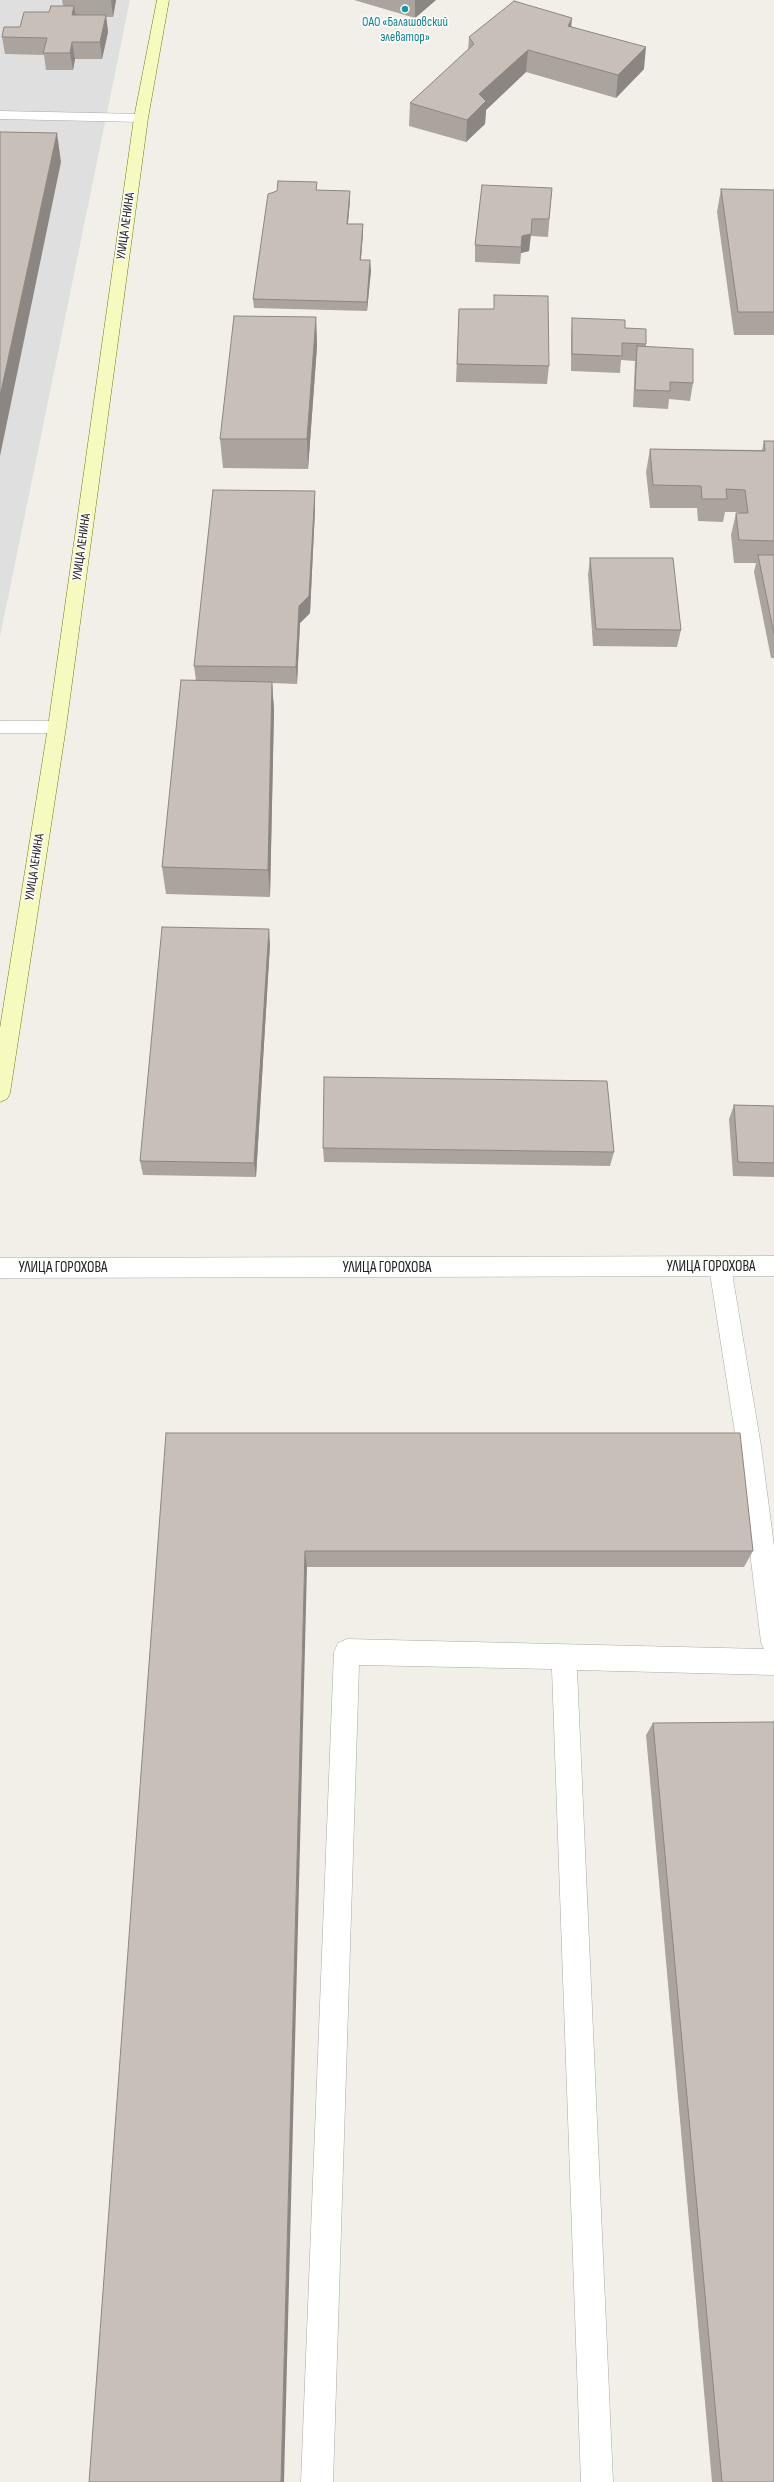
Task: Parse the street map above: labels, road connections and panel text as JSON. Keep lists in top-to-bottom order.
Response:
{
  "streets": {
    "street": ["УЛИЦА ЛЕНИНА", "УЛИЦА ГОРОХОВА"]
  },
  "places": ["ОАО «Балашовский элеватор»"]
}
